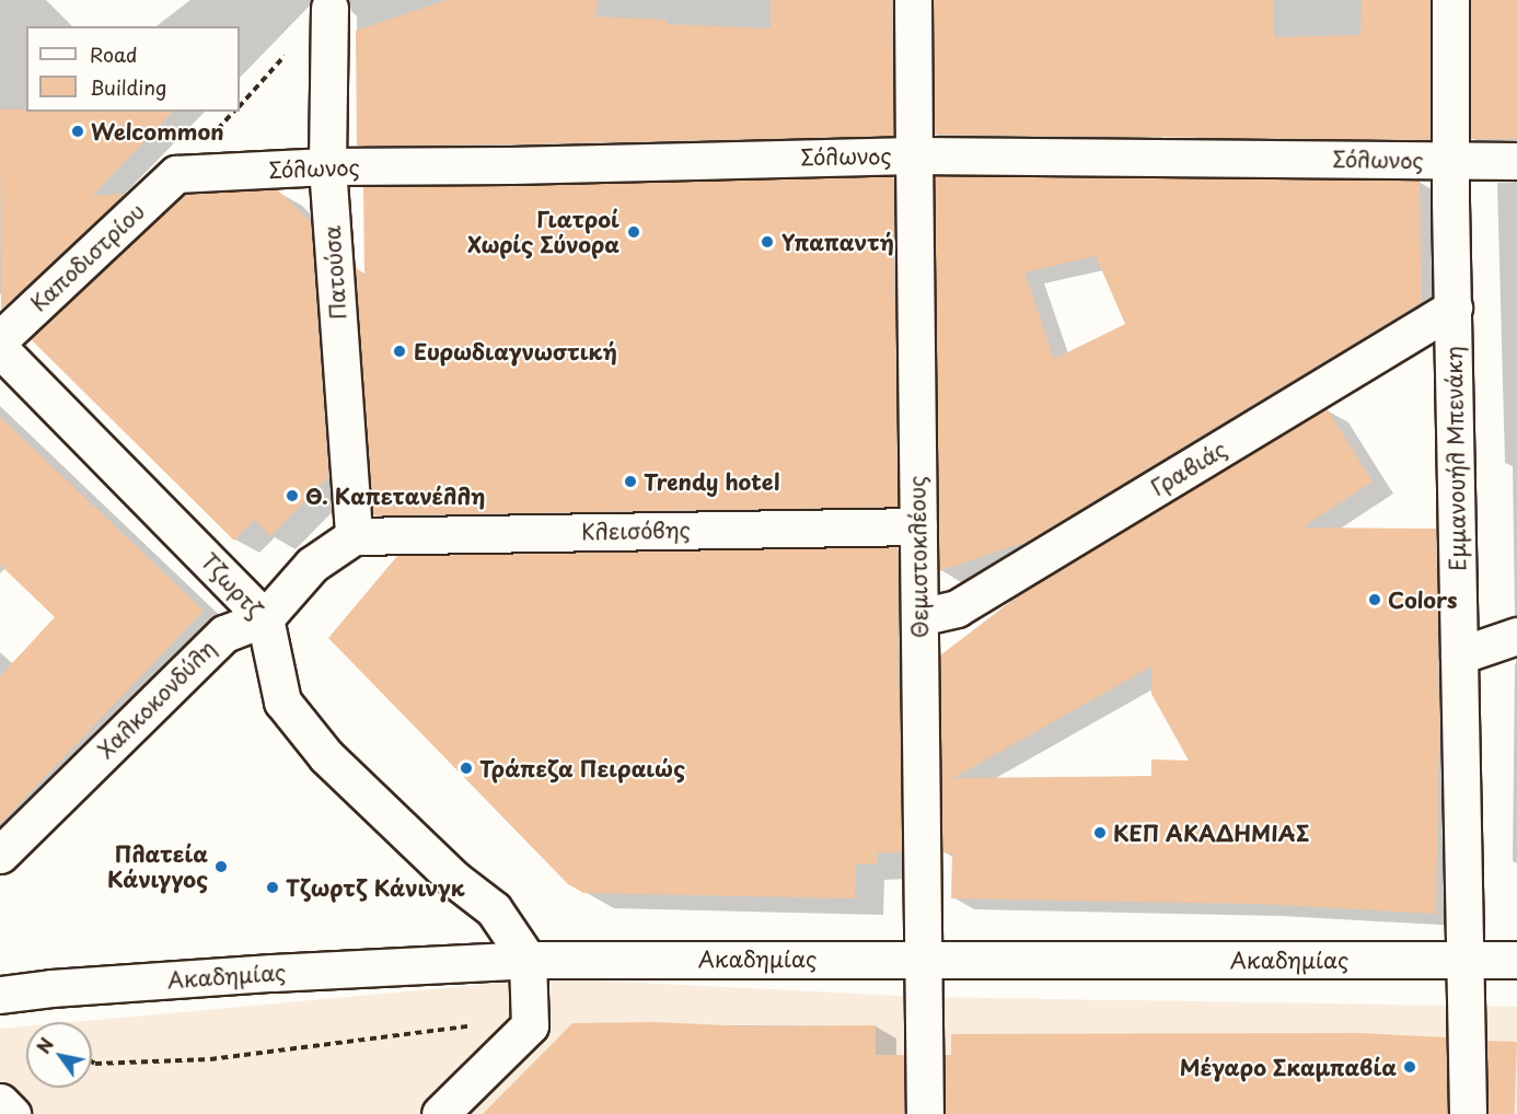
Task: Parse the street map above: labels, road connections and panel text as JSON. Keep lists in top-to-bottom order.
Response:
{
  "streets": {
    "street": [
      "Σόλωνος",
      "Καποδιστρίου",
      "Πατούσα",
      "Εμμανουήλ Μπενάκη",
      "Γραβιάς",
      "Κλεισόβης",
      "Θεμιστοκλέους",
      "Τζωρτζ",
      "Χαλκοκονδύλη",
      "Ακαδημίας"
    ]
  },
  "crossings": [
    ["Σόλωνος", "Καποδιστρίου"],
    ["Σόλωνος", "Πατούσα"],
    ["Σόλωνος", "Εμμανουήλ Μπενάκη"],
    ["Σόλωνος", "Θεμιστοκλέους"],
    ["Πατούσα", "Κλεισόβης"],
    ["Πατούσα", "Χαλκοκονδύλη"],
    ["Εμμανουήλ Μπενάκη", "Γραβιάς"],
    ["Εμμανουήλ Μπενάκη", "Ακαδημίας"],
    ["Γραβιάς", "Θεμιστοκλέους"],
    ["Κλεισόβης", "Θεμιστοκλέους"],
    ["Κλεισόβης", "Χαλκοκονδύλη"],
    ["Θεμιστοκλέους", "Ακαδημίας"],
    ["Τζωρτζ", "Χαλκοκονδύλη"],
    ["Τζωρτζ", "Ακαδημίας"]
  ],
  "places": [
    "Welcommon",
    "Γιατροί Χωρίς Σύνορα",
    "Υπαπαντή",
    "Ευρωδιαγνωστική",
    "Trendy hotel",
    "Θ. Καπετανέλλη",
    "Colors",
    "Τράπεζα Πειραιώς",
    "ΚΕΠ ΑΚΑΔΗΜΙΑΣ",
    "Πλατεία Κάνιγγος",
    "Τζωρτζ Κάνινγκ",
    "Μέγαρο Σκαμπαβία"
  ],
  "legend": ["Road", "Building"],
  "north": "top left"
}
